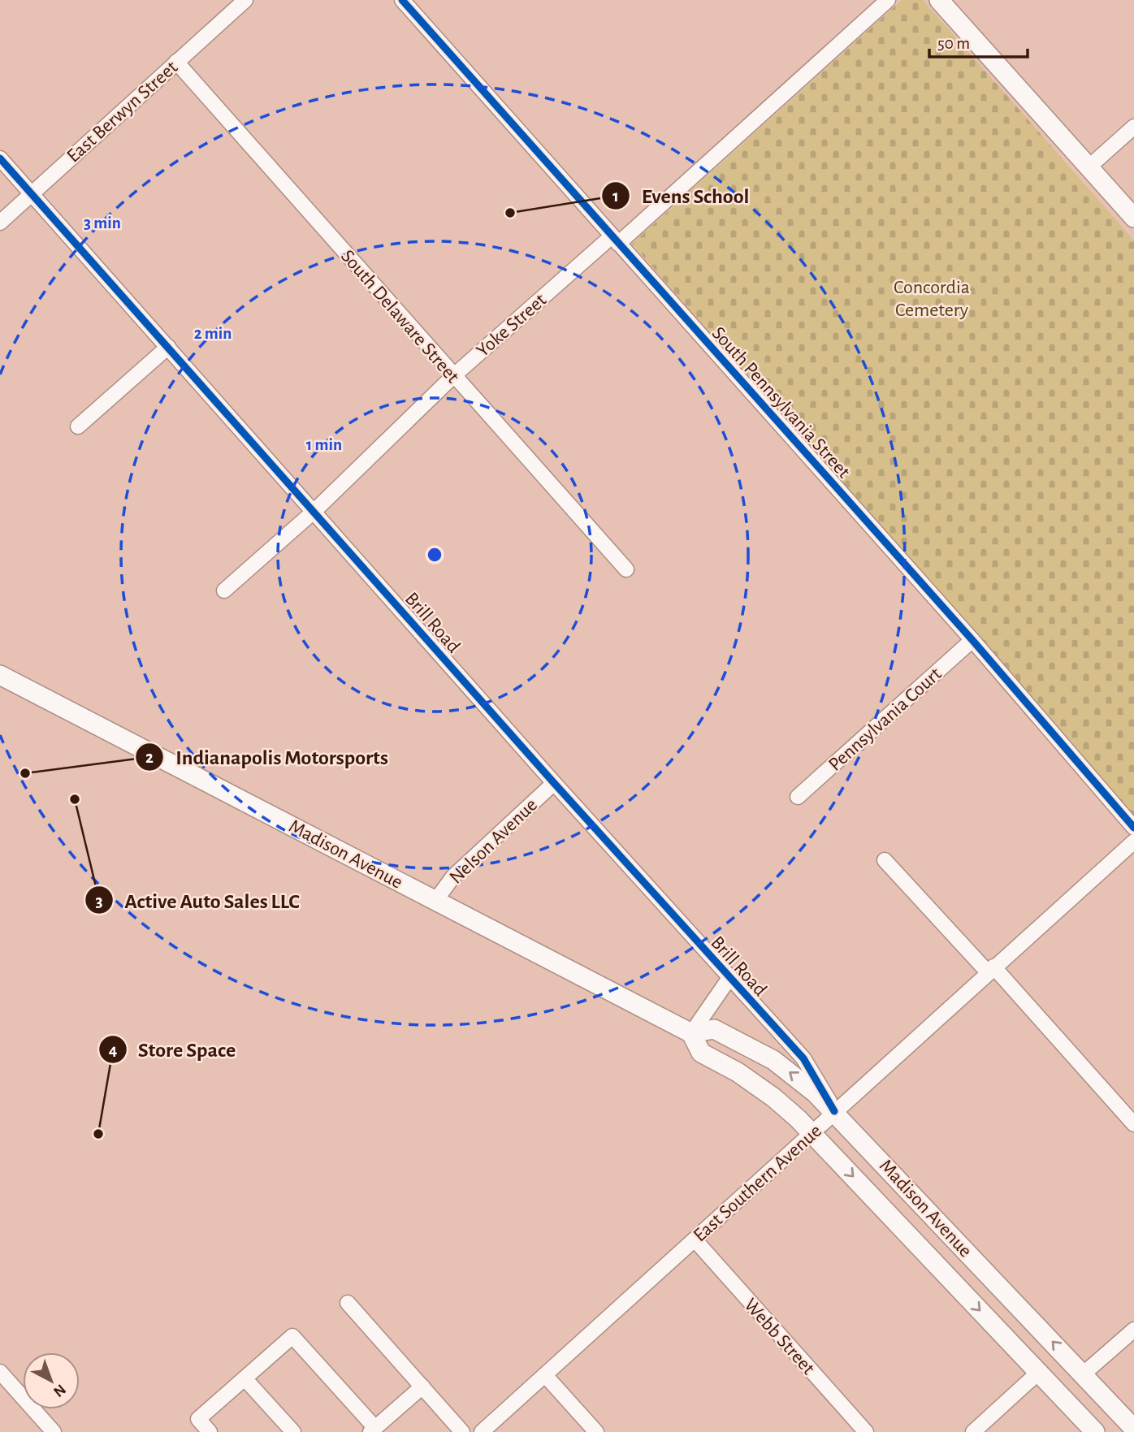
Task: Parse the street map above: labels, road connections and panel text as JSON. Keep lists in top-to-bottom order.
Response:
{
  "streets": {
    "main road": ["Madison Avenue"],
    "street": [
      "East Berwyn Street",
      "South Delaware Street",
      "Yoke Street",
      "South Pennsylvania Street",
      "Brill Road",
      "Pennsylvania Court",
      "Nelson Avenue",
      "East Southern Avenue",
      "Webb Street"
    ]
  },
  "crossings": [
    ["East Berwyn Street", "South Delaware Street"],
    ["East Berwyn Street", "Brill Road"],
    ["South Delaware Street", "Yoke Street"],
    ["Yoke Street", "South Pennsylvania Street"],
    ["Yoke Street", "Brill Road"],
    ["South Pennsylvania Street", "Pennsylvania Court"],
    ["Brill Road", "Nelson Avenue"],
    ["Brill Road", "Madison Avenue"],
    ["Brill Road", "East Southern Avenue"],
    ["Nelson Avenue", "Madison Avenue"],
    ["Madison Avenue", "East Southern Avenue"],
    ["East Southern Avenue", "Webb Street"]
  ],
  "parks": ["Concordia Cemetery"],
  "places": [
    "Evens School",
    "Indianapolis Motorsports",
    "Active Auto Sales LLC",
    "Store Space"
  ],
  "scale_bar": "50 m",
  "north": "bottom right",
  "rings": ["3 min", "2 min", "1 min"]
}
